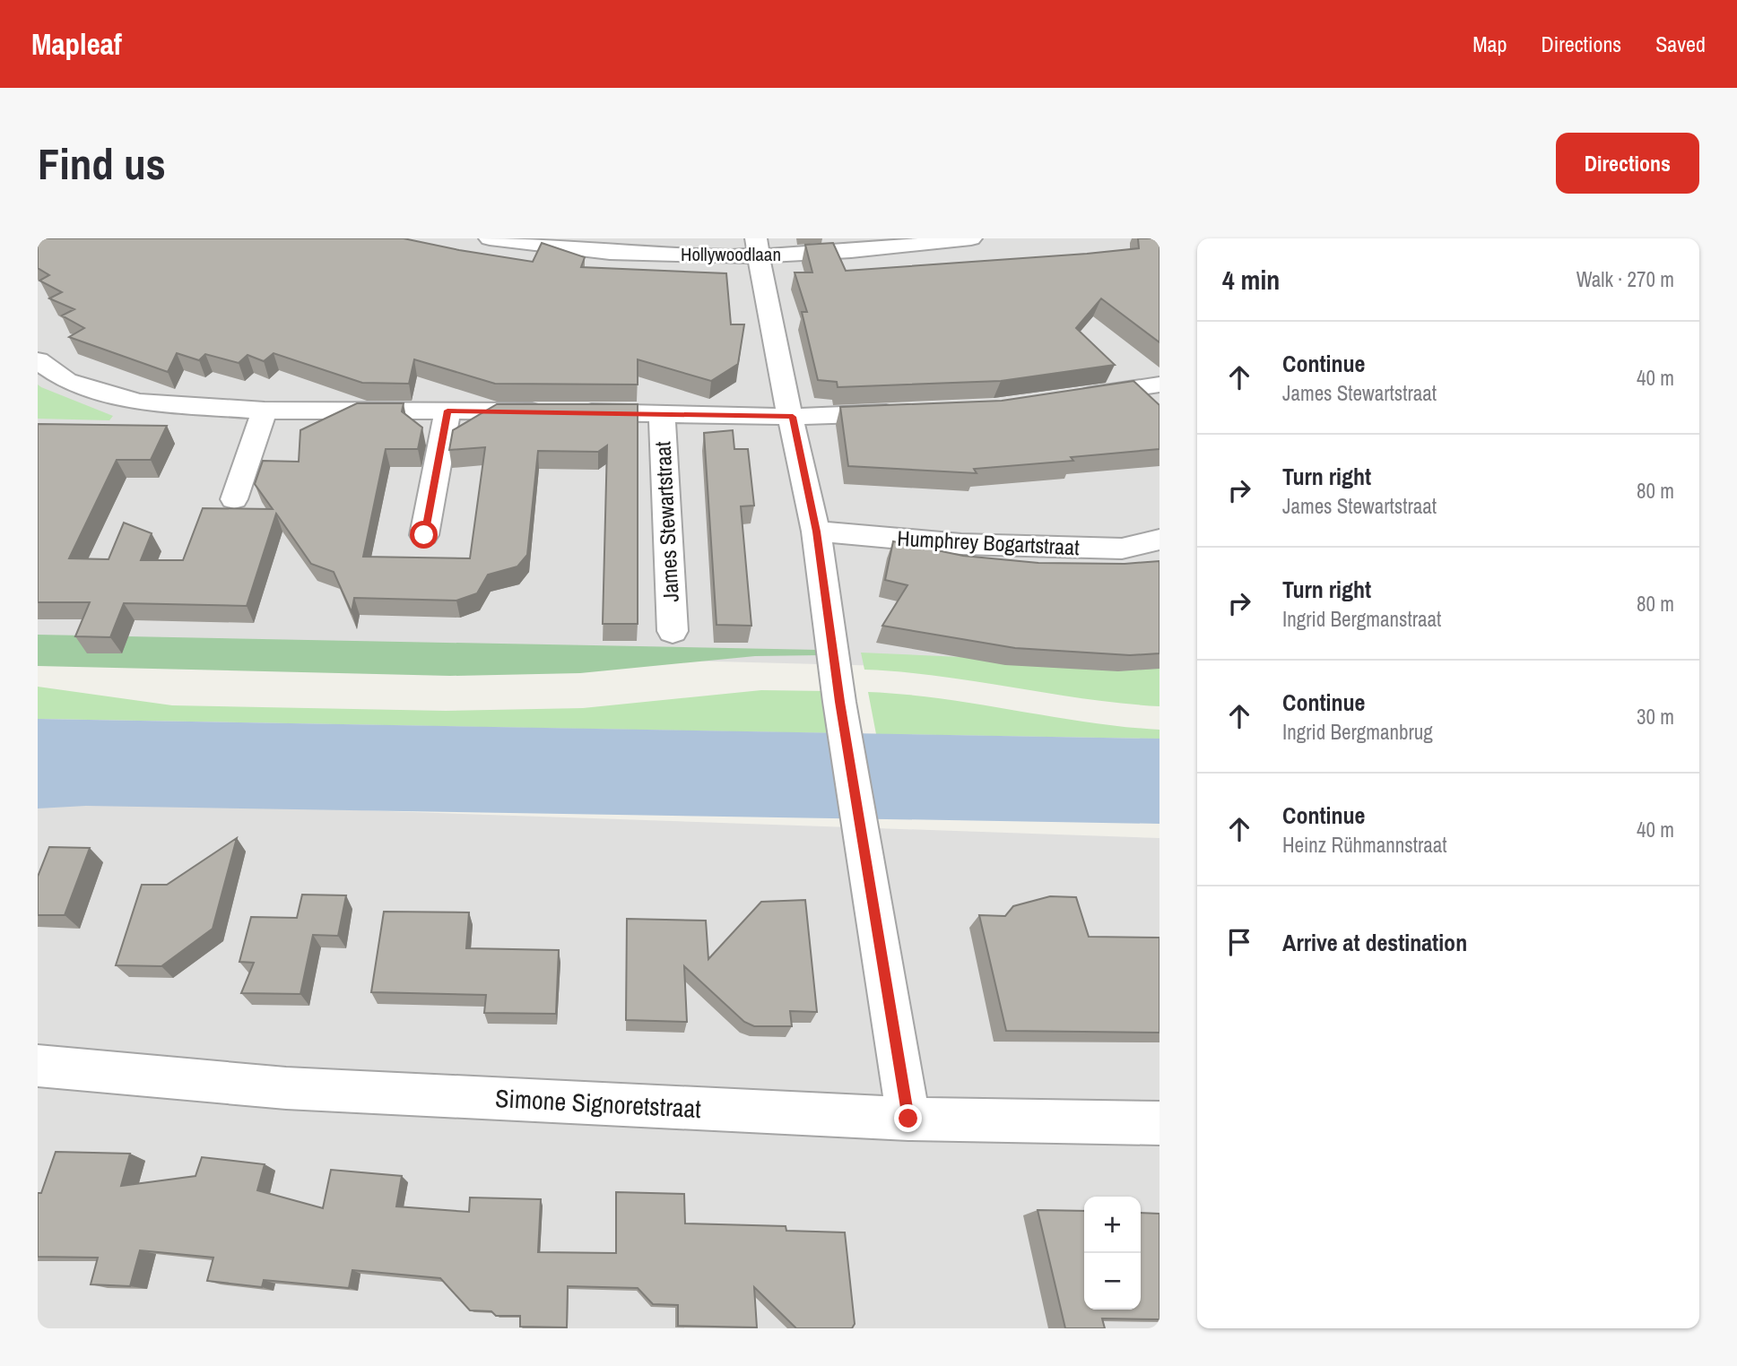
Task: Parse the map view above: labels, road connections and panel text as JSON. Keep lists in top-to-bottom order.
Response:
{
  "streets": {
    "street": [
      "Hollywoodlaan",
      "James Stewartstraat",
      "Humphrey Bogartstraat",
      "Simone Signoretstraat"
    ]
  },
  "page": {
    "header": "Mapleaf",
    "nav": ["Map", "Directions", "Saved"],
    "buttons": "Directions",
    "title": "Find us",
    "heading": ["4 min", "Walk · 270 m"],
    "list": [
      ["Continue", "James Stewartstraat", "40 m"],
      ["Turn right", "James Stewartstraat", "80 m"],
      ["Turn right", "Ingrid Bergmanstraat", "80 m"],
      ["Continue", "Ingrid Bergmanbrug", "30 m"],
      ["Continue", "Heinz Rühmannstraat", "40 m"],
      "Arrive at destination"
    ],
    "map_buttons": ["+", "−"]
  }
}
